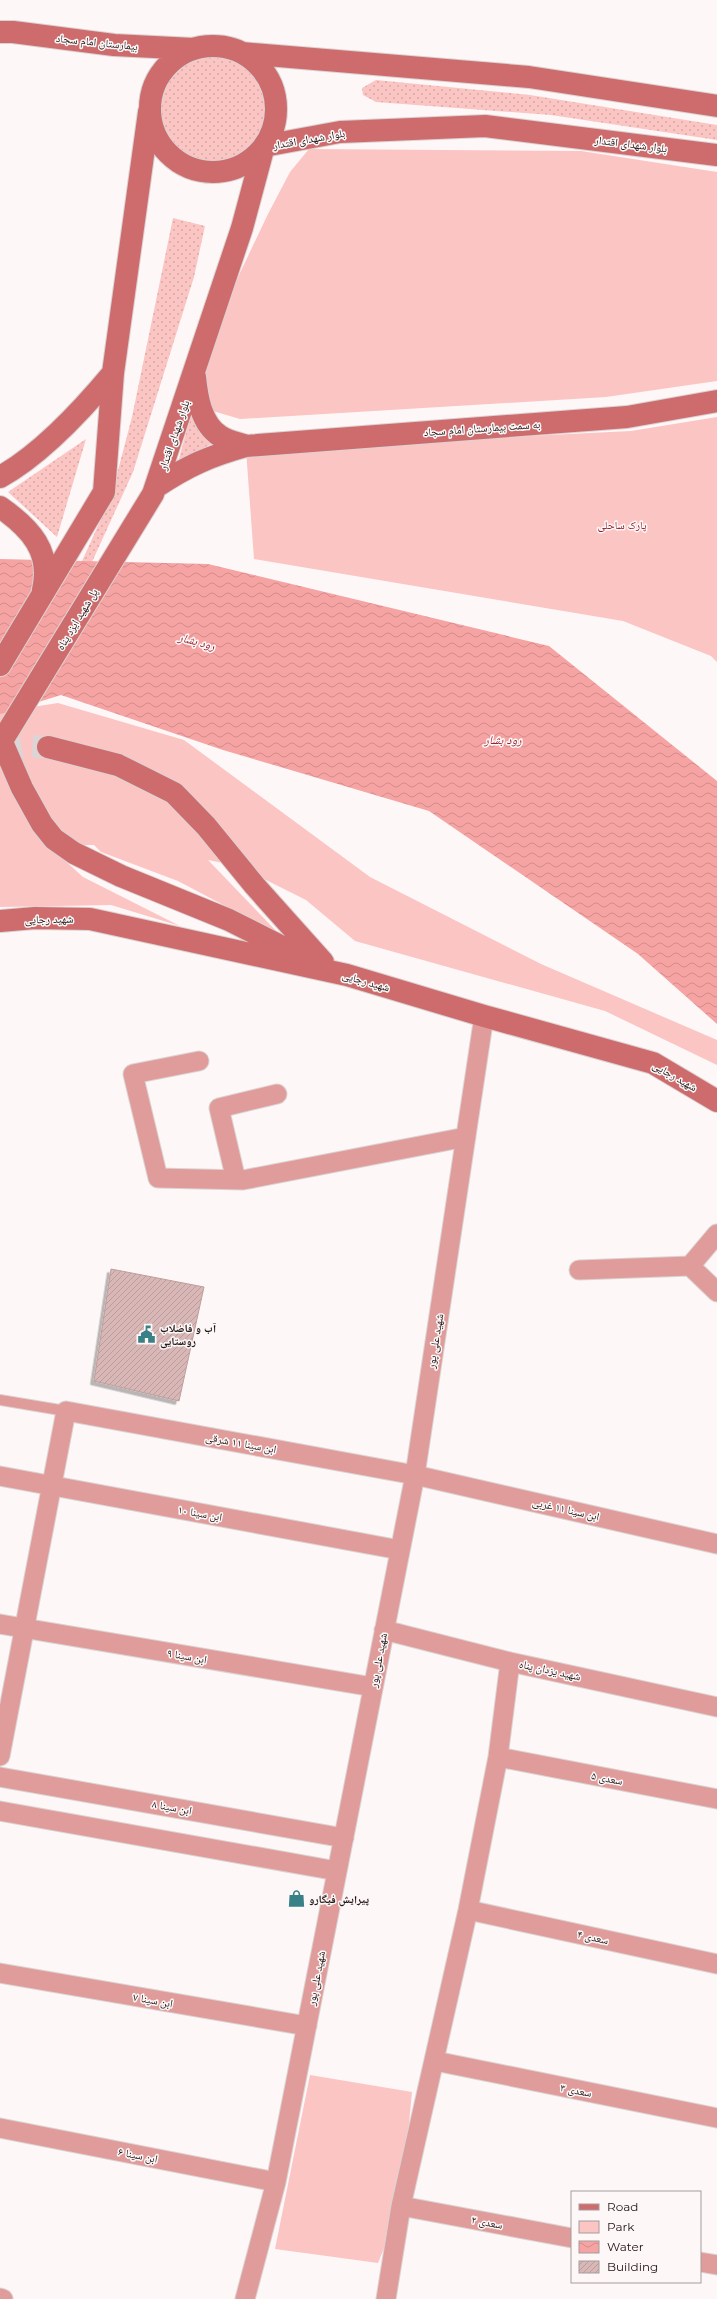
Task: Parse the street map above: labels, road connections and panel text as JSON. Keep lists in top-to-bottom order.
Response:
{
  "streets": {
    "street": [
      "بیمارستان امام سجاد",
      "بلوار شهدای اقتدار",
      "به سمت بیمارستان امام سجاد",
      "پل شهید ایزد پناه",
      "شهید رجایی",
      "شهید علی پور",
      "ابن سینا ۱۱ شرقی",
      "ابن سینا ۱۱ غربی",
      "ابن سینا ۱۰",
      "ابن سینا ۹",
      "شهید یزدان پناه",
      "سعدی ۵",
      "ابن سینا ۸",
      "سعدی ۴",
      "ابن سینا ۷",
      "سعدی ۳",
      "ابن سینا ۶",
      "سعدی ۲"
    ]
  },
  "crossings": [
    ["بیمارستان امام سجاد", "بلوار شهدای اقتدار"],
    ["بلوار شهدای اقتدار", "پل شهید ایزد پناه"],
    ["شهید رجایی", "شهید علی پور"],
    ["شهید علی پور", "ابن سینا ۱۱ شرقی"],
    ["شهید علی پور", "ابن سینا ۱۱ غربی"],
    ["شهید علی پور", "ابن سینا ۱۰"],
    ["شهید علی پور", "ابن سینا ۹"],
    ["شهید علی پور", "شهید یزدان پناه"],
    ["شهید علی پور", "ابن سینا ۸"],
    ["شهید علی پور", "ابن سینا ۷"],
    ["شهید علی پور", "ابن سینا ۶"],
    ["ابن سینا ۱۱ شرقی", "ابن سینا ۱۱ غربی"]
  ],
  "water": ["رود بشار"],
  "parks": ["پارک ساحلی"],
  "places": {
    "public building": ["آب و فاضلاب روستایی"],
    "shop": ["پیرایش فیگارو"]
  },
  "legend": [
    "Road",
    "Park",
    "Water",
    "Building"
  ]
}
